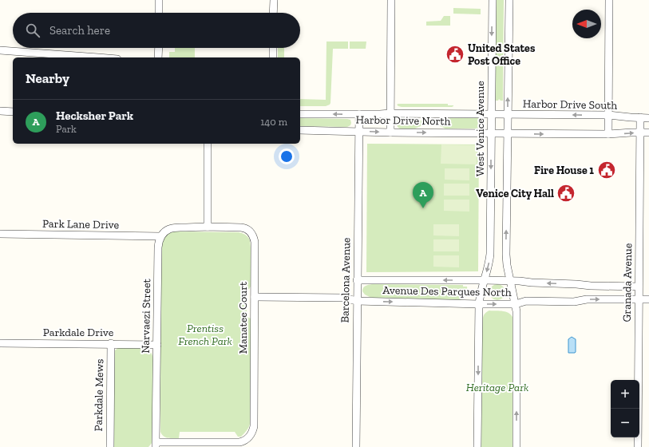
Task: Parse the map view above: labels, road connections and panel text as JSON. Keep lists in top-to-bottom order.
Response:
{
  "streets": {
    "street": [
      "Harbor Drive South",
      "Harbor Drive North",
      "West Venice Avenue",
      "Park Lane Drive",
      "Barcelona Avenue",
      "Granada Avenue",
      "Avenue Des Parques North",
      "Narvaezi Street",
      "Manatee Court",
      "Parkdale Drive",
      "Parkdale Mews"
    ]
  },
  "crossings": [
    ["Harbor Drive South", "Harbor Drive North"],
    ["Harbor Drive South", "West Venice Avenue"],
    ["Harbor Drive South", "Granada Avenue"],
    ["Harbor Drive North", "West Venice Avenue"],
    ["Harbor Drive North", "Barcelona Avenue"],
    ["West Venice Avenue", "Avenue Des Parques North"],
    ["Park Lane Drive", "Narvaezi Street"],
    ["Barcelona Avenue", "Avenue Des Parques North"],
    ["Granada Avenue", "Avenue Des Parques North"],
    ["Avenue Des Parques North", "Manatee Court"],
    ["Narvaezi Street", "Manatee Court"],
    ["Narvaezi Street", "Parkdale Drive"],
    ["Parkdale Drive", "Parkdale Mews"]
  ],
  "parks": ["Prentiss French Park", "Heritage Park"],
  "places": {
    "public building": ["United States Post Office", "Fire House 1", "Venice City Hall"]
  },
  "north": "left",
  "page": {
    "search": "Search here",
    "heading": "Nearby",
    "list": [
      {
        "mark": "A",
        "name": "Hecksher Park",
        "note": "Park",
        "value": "140 m"
      }
    ],
    "pins": "A",
    "map_buttons": ["+", "−"]
  }
}
